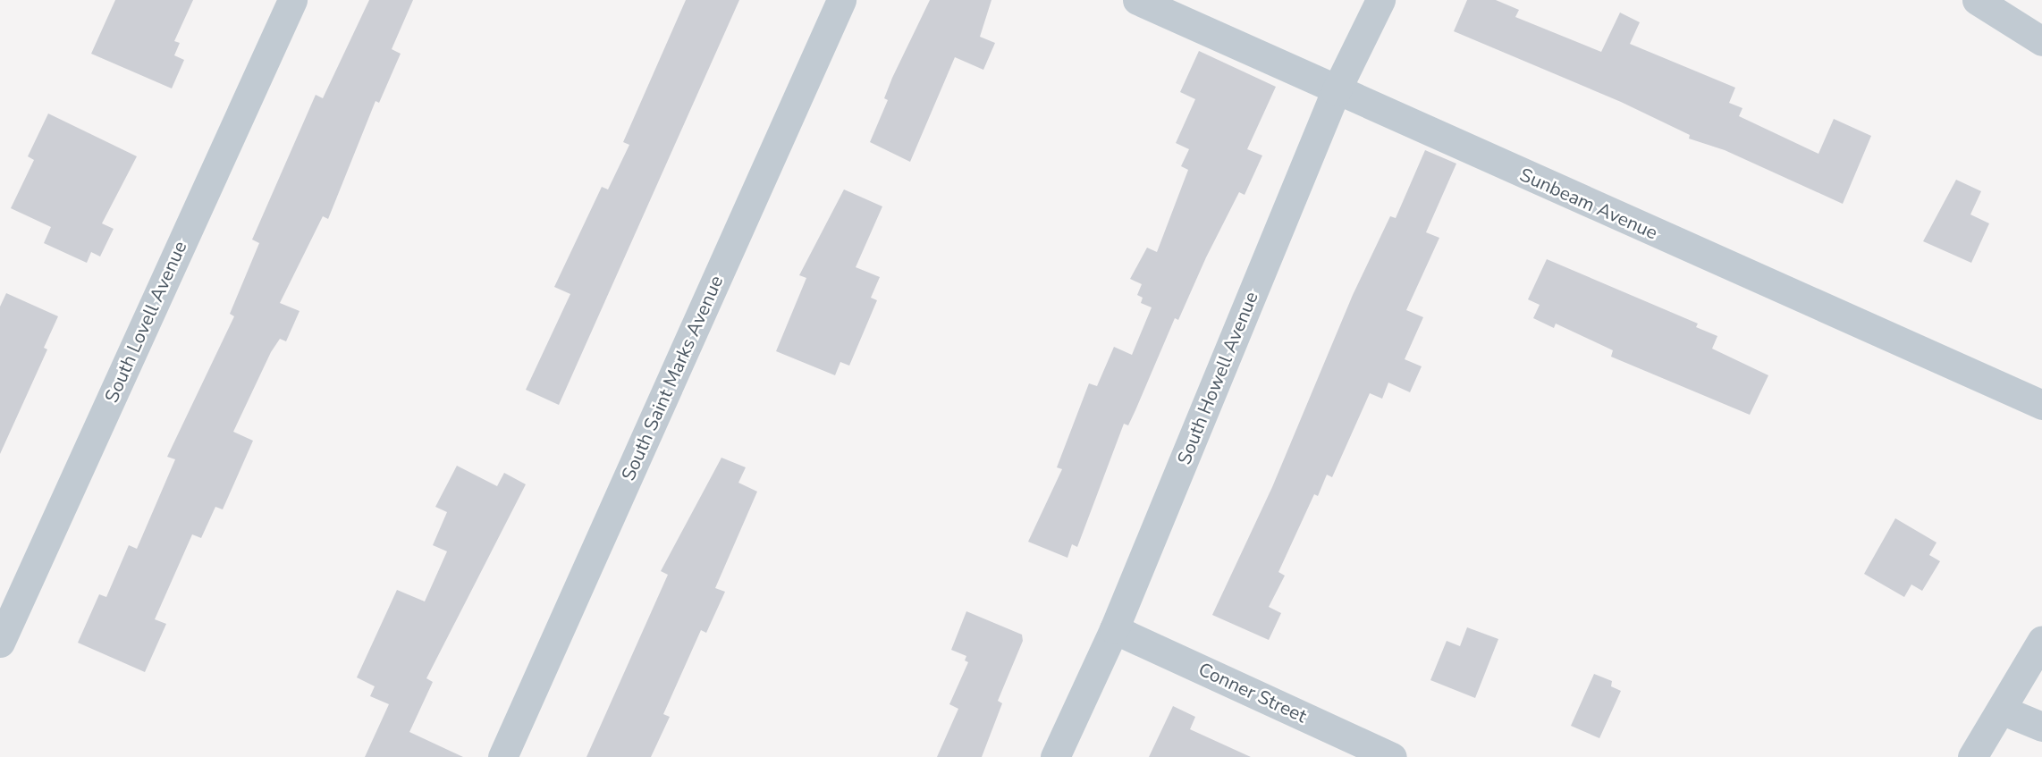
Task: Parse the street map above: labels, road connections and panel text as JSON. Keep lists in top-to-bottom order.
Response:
{
  "streets": {
    "street": [
      "Sunbeam Avenue",
      "South Lovell Avenue",
      "South Saint Marks Avenue",
      "South Howell Avenue",
      "Conner Street"
    ]
  },
  "crossings": [
    ["Sunbeam Avenue", "South Howell Avenue"],
    ["South Howell Avenue", "Conner Street"]
  ]
}
